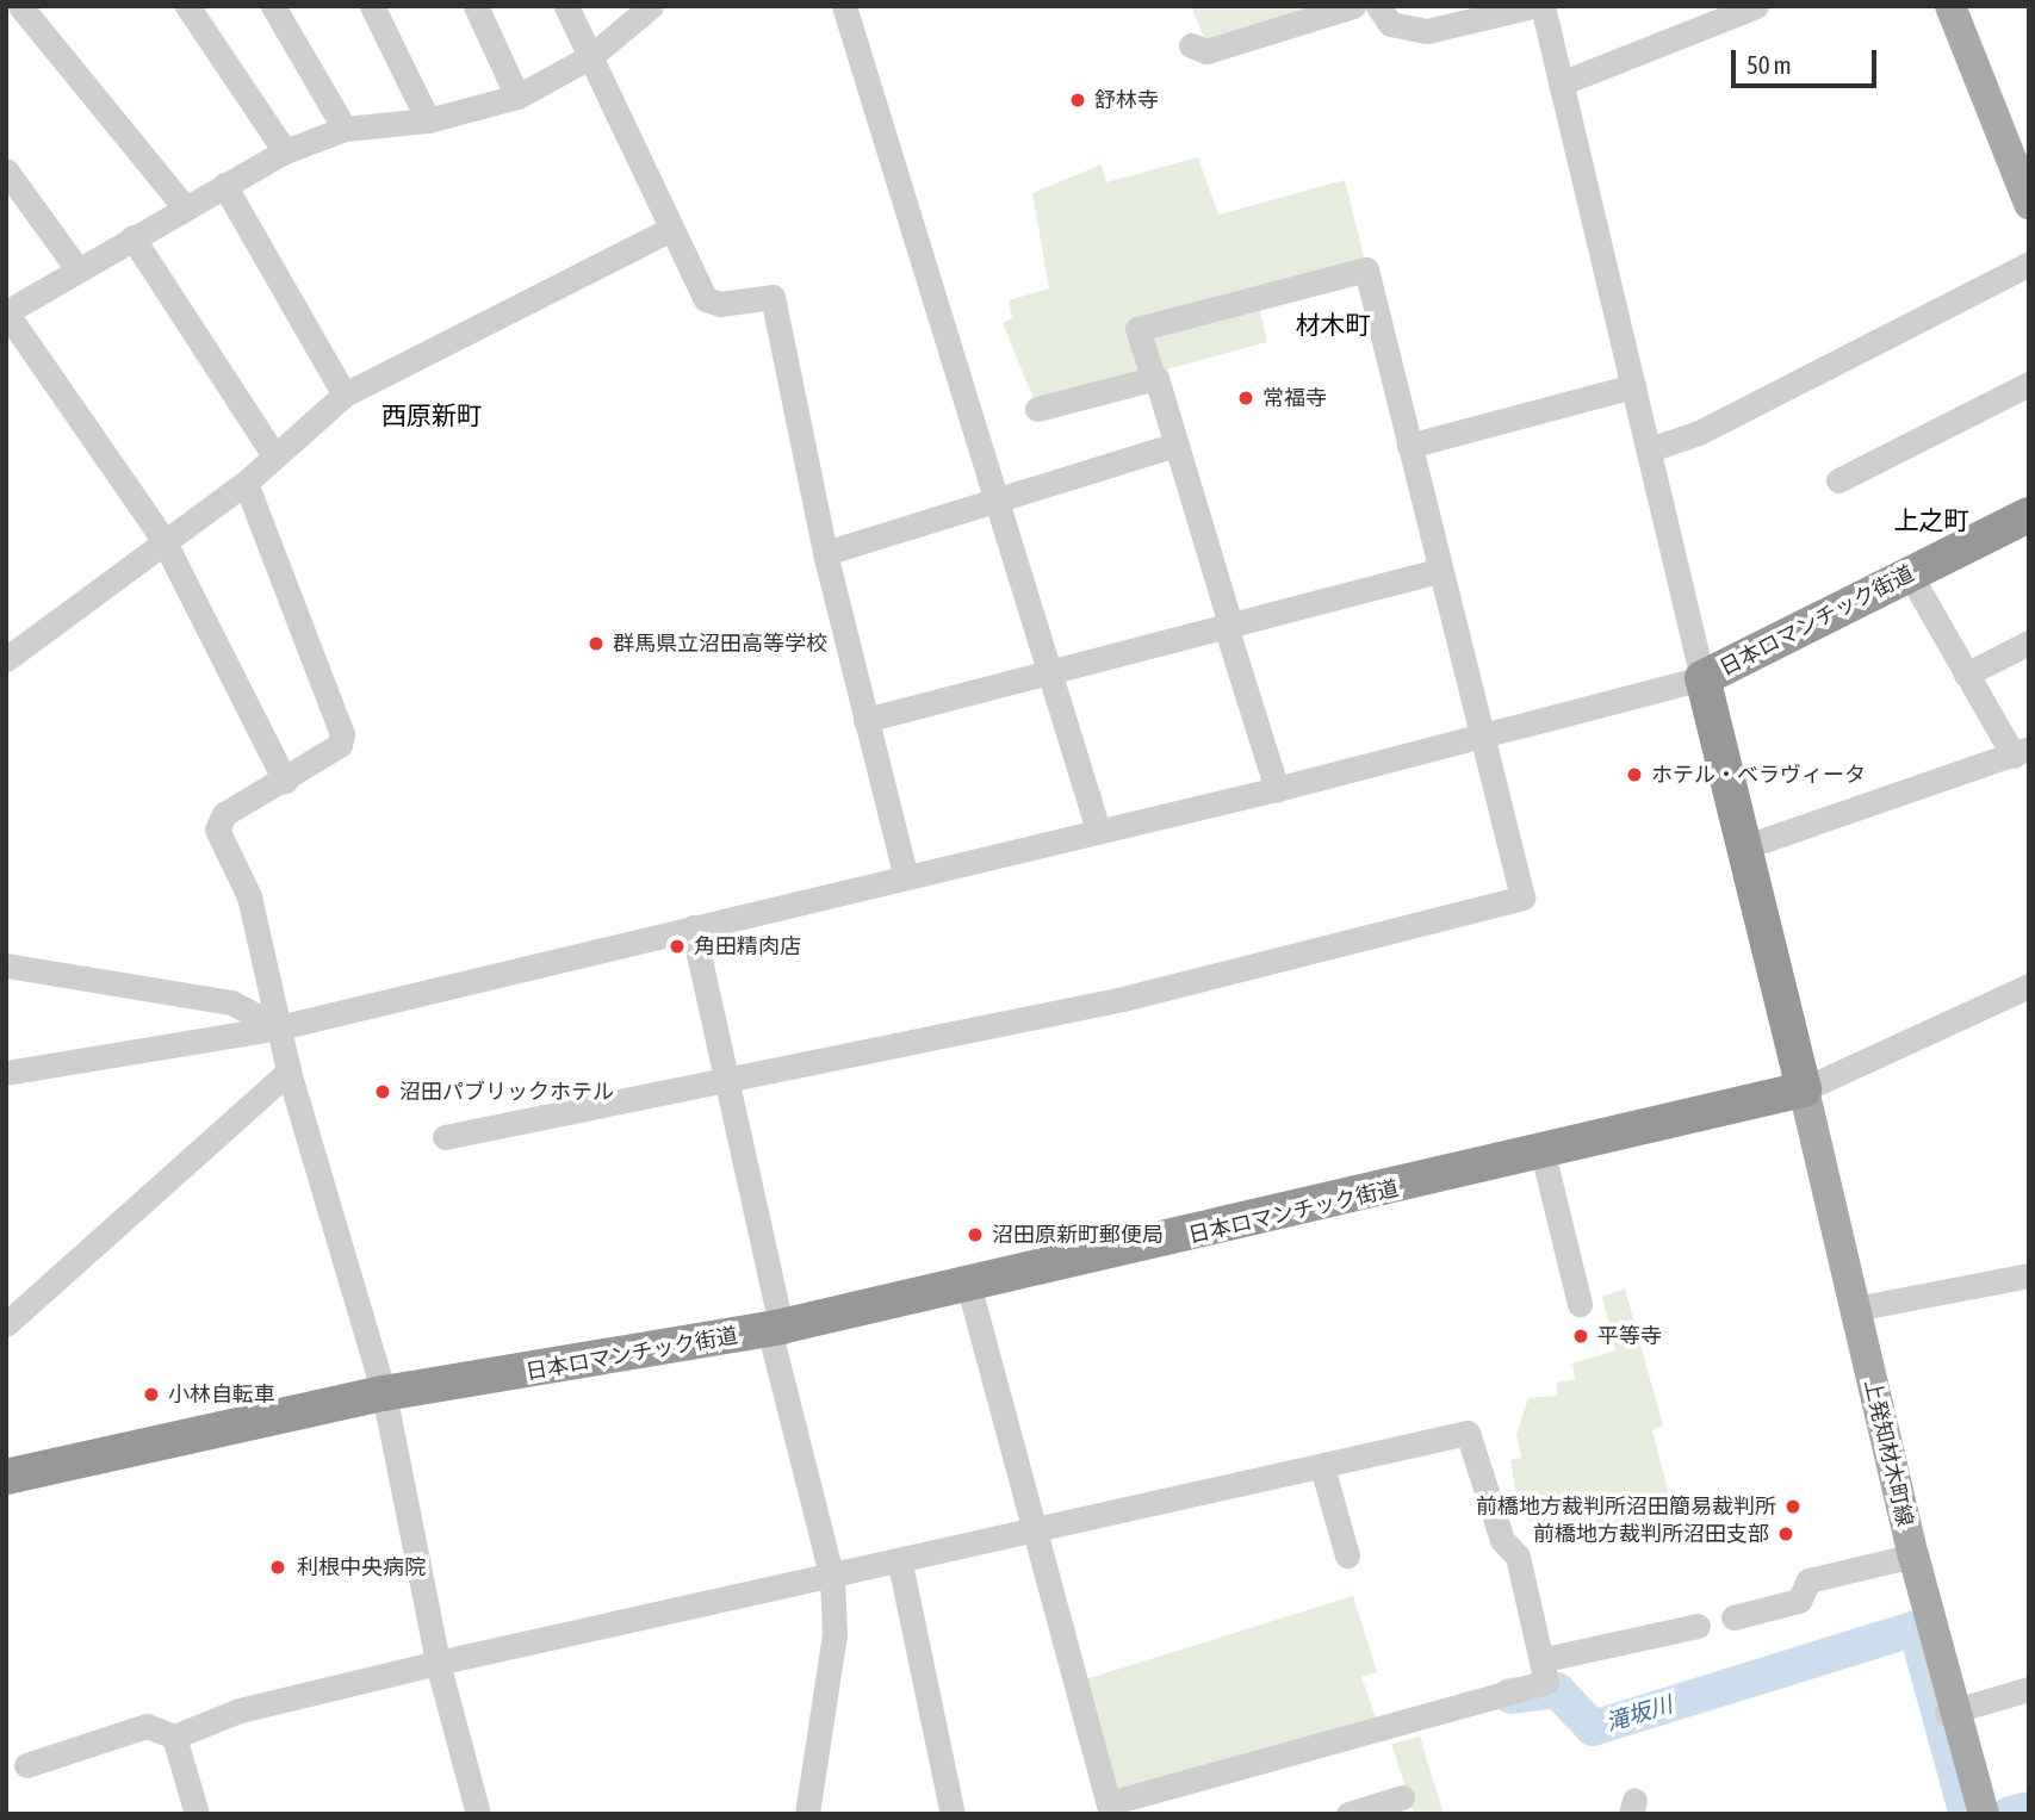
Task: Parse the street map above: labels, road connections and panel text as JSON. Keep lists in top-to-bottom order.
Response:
{
  "streets": {
    "highway": ["日本ロマンチック街道"],
    "main road": ["上発知材木町線"]
  },
  "crossings": [
    ["日本ロマンチック街道", "上発知材木町線"]
  ],
  "districts": ["材木町", "西原新町", "上之町"],
  "water": ["滝坂川"],
  "places": [
    "舒林寺",
    "常福寺",
    "群馬県立沼田高等学校",
    "ホテル・ベラヴィータ",
    "角田精肉店",
    "沼田パブリックホテル",
    "沼田原新町郵便局",
    "平等寺",
    "小林自転車",
    "前橋地方裁判所沼田簡易裁判所",
    "前橋地方裁判所沼田支部",
    "利根中央病院"
  ],
  "scale_bar": "50 m"
}
